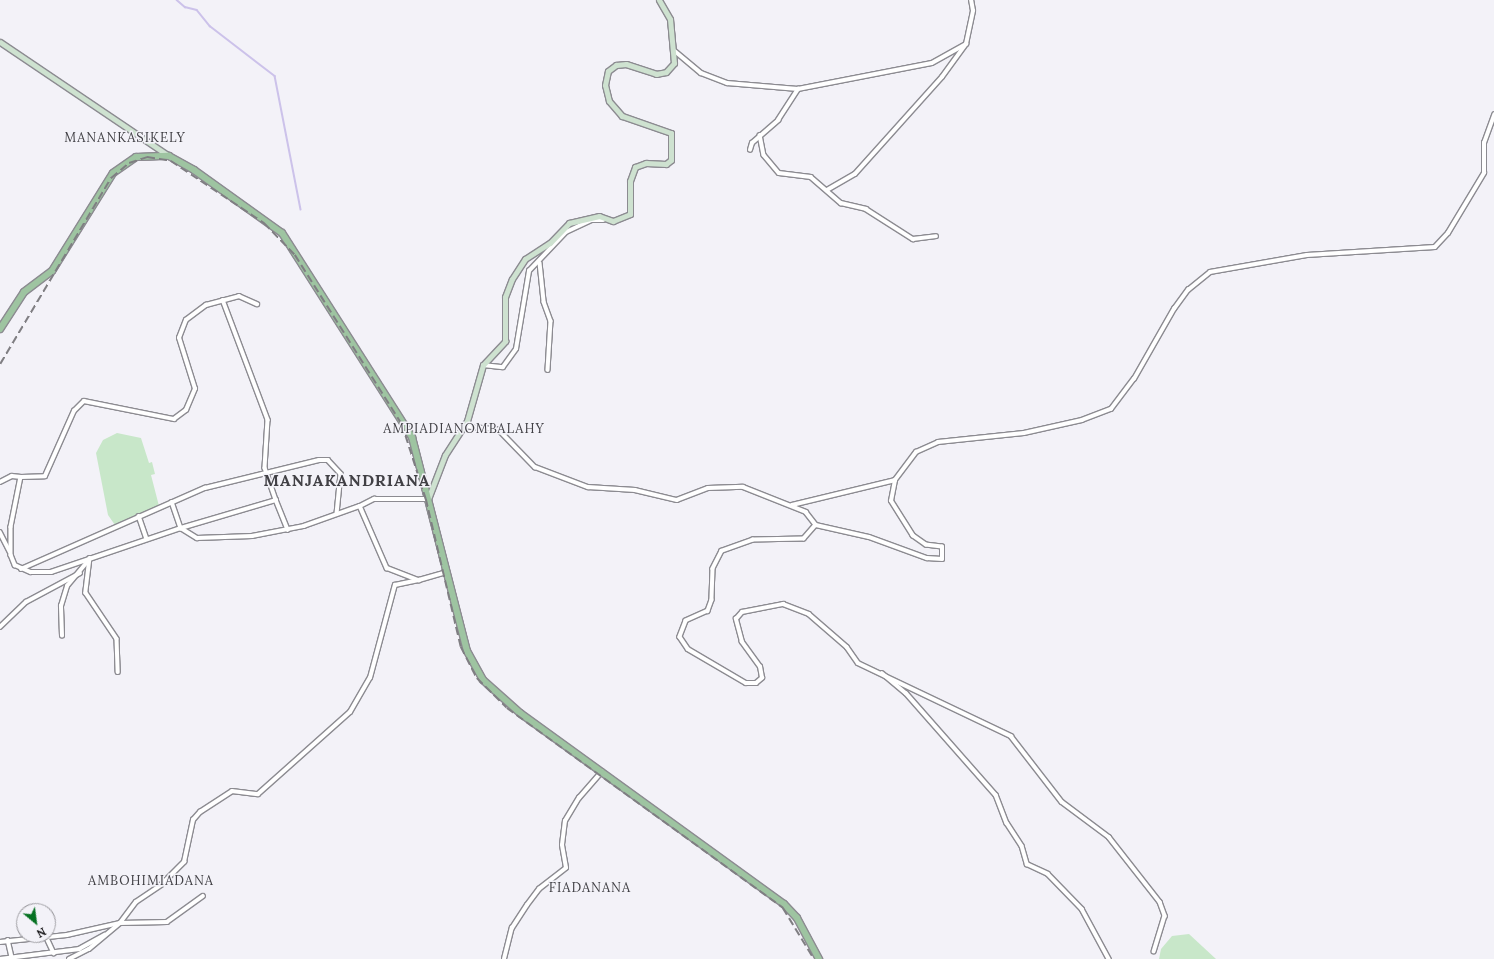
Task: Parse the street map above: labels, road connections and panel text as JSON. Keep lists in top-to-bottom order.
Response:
{
  "districts": [
    "MANANKASIKELY",
    "AMPIADIANOMBALAHY",
    "MANJAKANDRIANA",
    "AMBOHIMIADANA",
    "FIADANANA"
  ],
  "north": "bottom right"
}
